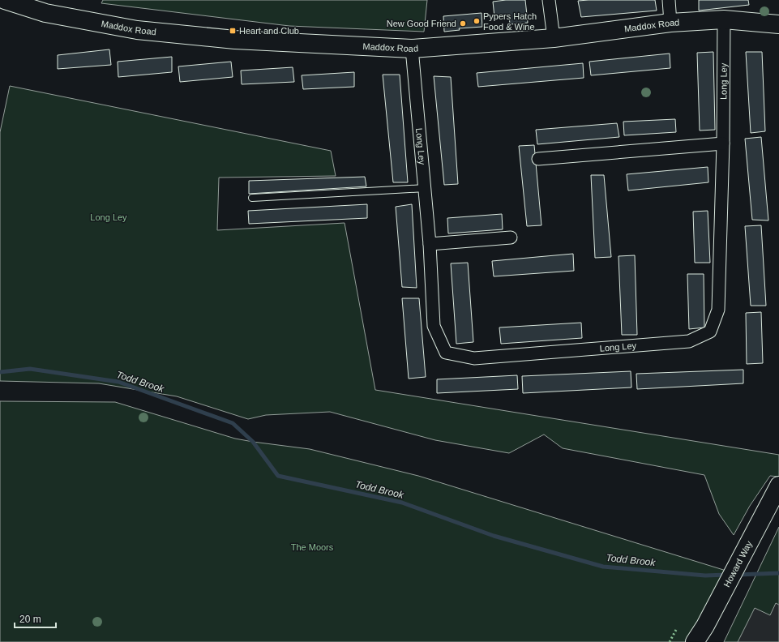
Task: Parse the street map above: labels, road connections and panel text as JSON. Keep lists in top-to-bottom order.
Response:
{
  "streets": {
    "street": ["Maddox Road", "Long Ley", "Howard Way"]
  },
  "crossings": [
    ["Maddox Road", "Long Ley"]
  ],
  "water": ["Todd Brook"],
  "parks": ["Long Ley", "The Moors"],
  "places": {
    "other": ["Pypers Hatch Food & Wine", "New Good Friend"],
    "transit": ["Heart and Club"]
  },
  "scale_bar": "20 m"
}
